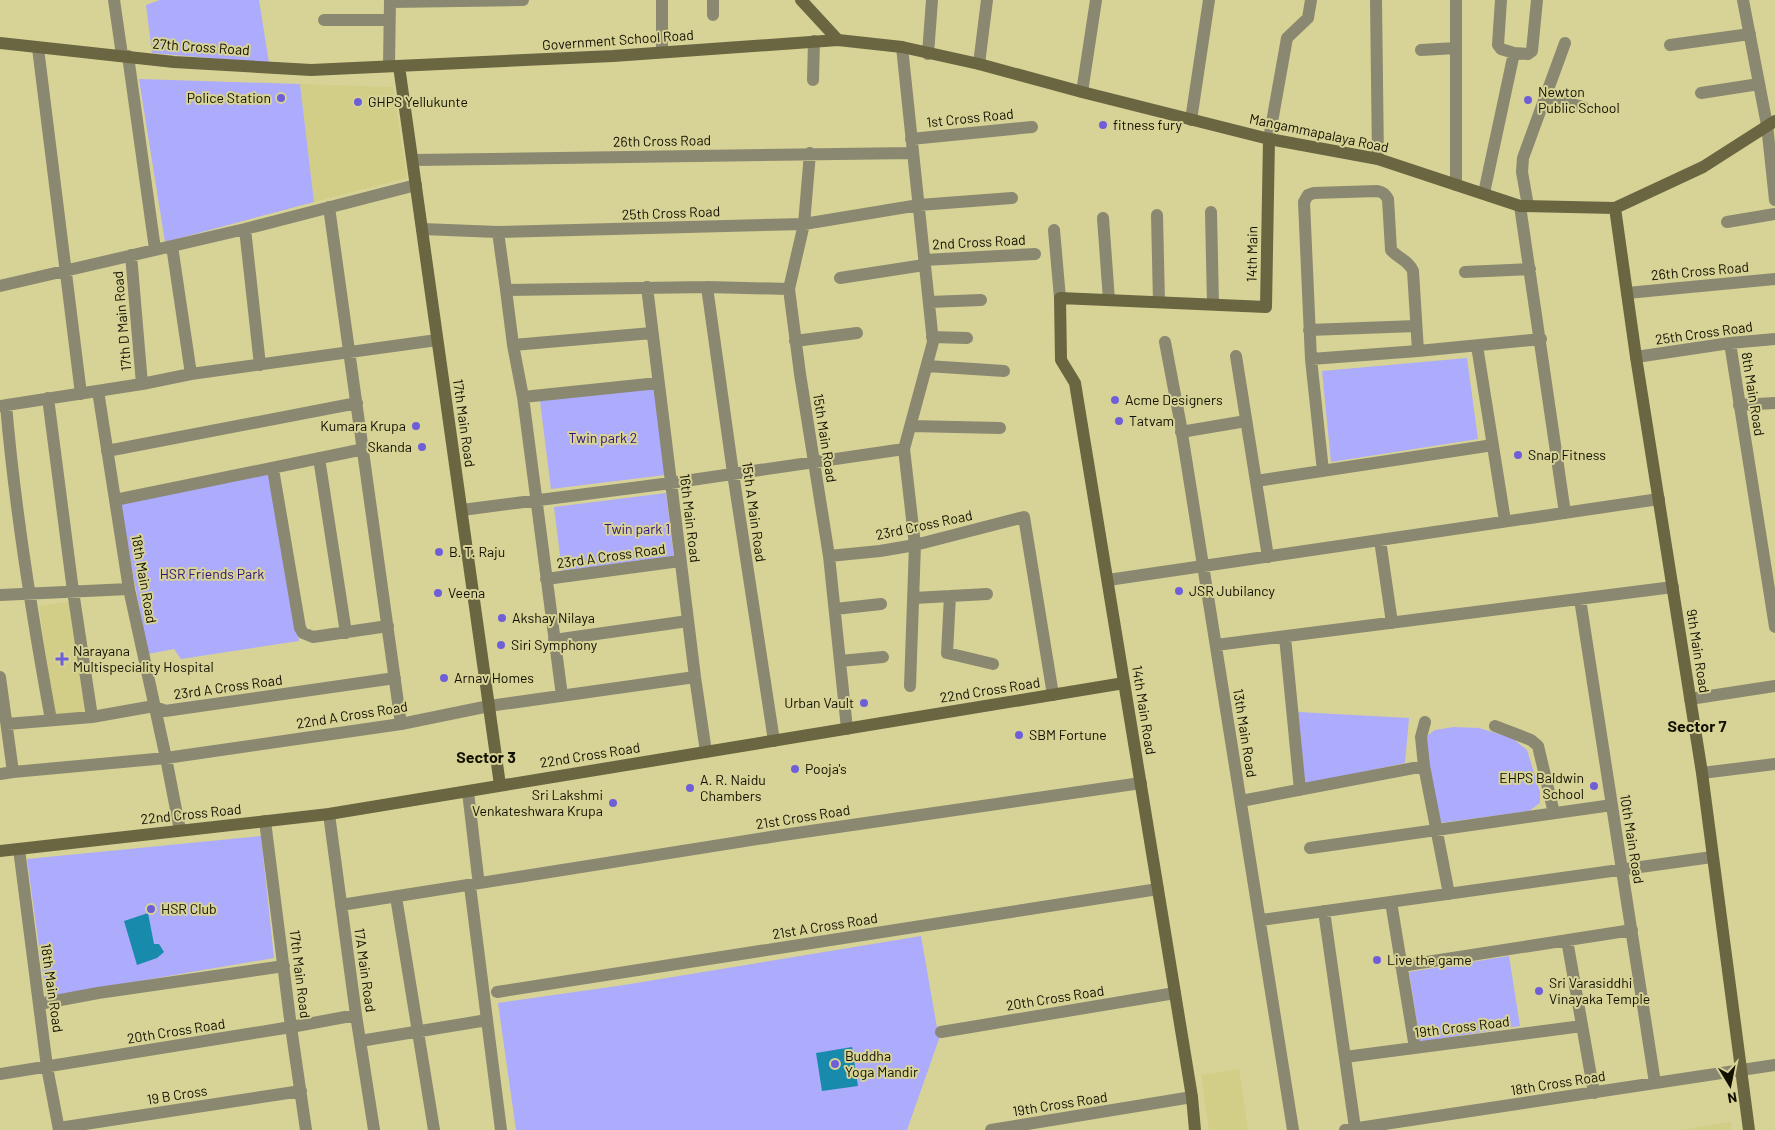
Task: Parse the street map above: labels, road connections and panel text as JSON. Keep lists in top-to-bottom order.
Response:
{
  "streets": {
    "street": [
      "Government School Road",
      "27th Cross Road",
      "1st Cross Road",
      "Mangammapalaya Road",
      "26th Cross Road",
      "25th Cross Road",
      "2nd Cross Road",
      "14th Main",
      "17th D Main Road",
      "8th Main Road",
      "17th Main Road",
      "15th Main Road",
      "15th A Main Road",
      "16th Main Road",
      "23rd Cross Road",
      "23rd A Cross Road",
      "18th Main Road",
      "9th Main Road",
      "22nd Cross Road",
      "14th Main Road",
      "22nd A Cross Road",
      "13th Main Road",
      "21st Cross Road",
      "10th Main Road",
      "21st A Cross Road",
      "17A Main Road",
      "20th Cross Road",
      "19th Cross Road",
      "18th Cross Road",
      "19 B Cross"
    ]
  },
  "crossings": [
    ["Government School Road", "27th Cross Road"],
    ["Government School Road", "Mangammapalaya Road"],
    ["Government School Road", "17th Main Road"],
    ["27th Cross Road", "17th Main Road"],
    ["Mangammapalaya Road", "14th Main"],
    ["Mangammapalaya Road", "9th Main Road"],
    ["26th Cross Road", "17th Main Road"],
    ["26th Cross Road", "15th Main Road"],
    ["26th Cross Road", "9th Main Road"],
    ["25th Cross Road", "8th Main Road"],
    ["25th Cross Road", "17th Main Road"],
    ["25th Cross Road", "15th Main Road"],
    ["25th Cross Road", "9th Main Road"],
    ["14th Main", "14th Main Road"],
    ["17th Main Road", "22nd Cross Road"],
    ["17th Main Road", "22nd A Cross Road"],
    ["17th Main Road", "20th Cross Road"],
    ["17th Main Road", "19 B Cross"],
    ["15th Main Road", "23rd Cross Road"],
    ["15th Main Road", "22nd Cross Road"],
    ["15th A Main Road", "22nd Cross Road"],
    ["16th Main Road", "23rd A Cross Road"],
    ["16th Main Road", "22nd Cross Road"],
    ["16th Main Road", "22nd A Cross Road"],
    ["23rd Cross Road", "22nd Cross Road"],
    ["23rd A Cross Road", "18th Main Road"],
    ["18th Main Road", "22nd Cross Road"],
    ["18th Main Road", "22nd A Cross Road"],
    ["18th Main Road", "20th Cross Road"],
    ["18th Main Road", "19 B Cross"],
    ["9th Main Road", "18th Cross Road"],
    ["22nd Cross Road", "14th Main Road"],
    ["22nd Cross Road", "17A Main Road"],
    ["14th Main Road", "21st Cross Road"],
    ["14th Main Road", "21st A Cross Road"],
    ["14th Main Road", "20th Cross Road"],
    ["14th Main Road", "19th Cross Road"],
    ["21st Cross Road", "17A Main Road"],
    ["10th Main Road", "18th Cross Road"],
    ["17A Main Road", "20th Cross Road"]
  ],
  "districts": ["Sector 7", "Sector 3"],
  "parks": ["Twin park 2", "Twin park 1", "HSR Friends Park"],
  "places": {
    "other": [
      "Police Station",
      "Newton Public School",
      "GHPS Yellukunte",
      "fitness fury",
      "Acme Designers",
      "Tatvam",
      "Kumara Krupa",
      "Skanda",
      "Snap Fitness",
      "B. T. Raju",
      "JSR Jubilancy",
      "Veena",
      "Akshay Nilaya",
      "Siri Symphony",
      "Arnav Homes",
      "Urban Vault",
      "SBM Fortune",
      "Pooja's",
      "EHPS Baldwin School",
      "A. R. Naidu Chambers",
      "Sri Lakshmi Venkateshwara Krupa",
      "HSR Club",
      "Live the game",
      "Sri Varasiddhi Vinayaka Temple",
      "Buddha Yoga Mandir"
    ],
    "health": ["Narayana Multispeciality Hospital"]
  },
  "north": "bottom"
}
